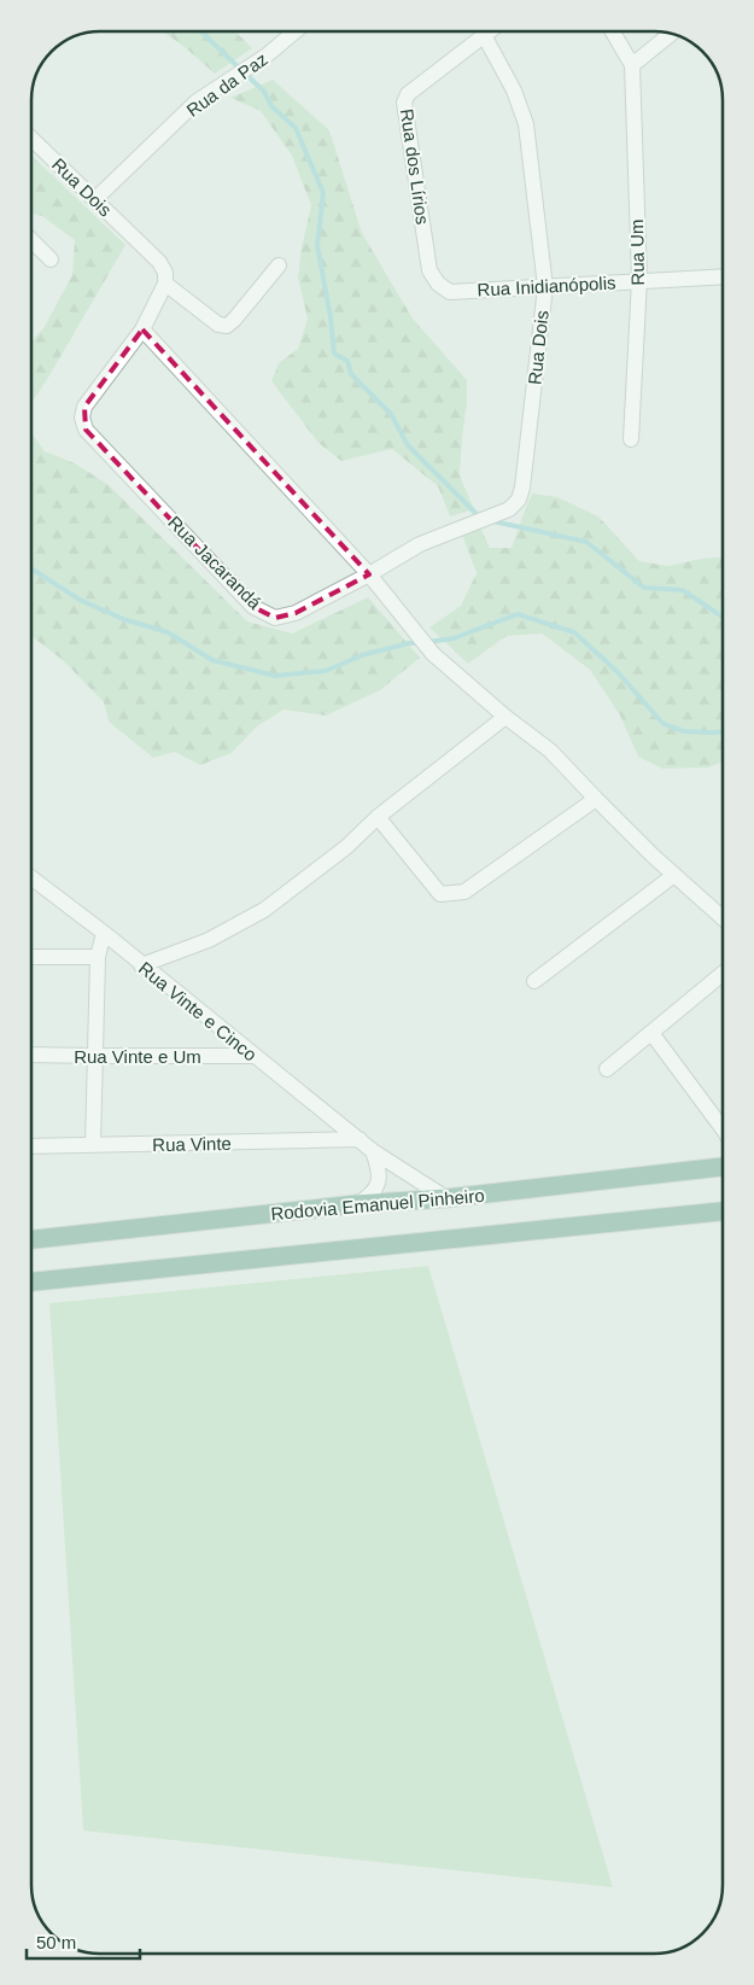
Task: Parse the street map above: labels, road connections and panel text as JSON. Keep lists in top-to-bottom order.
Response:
{
  "streets": {
    "main road": ["Rodovia Emanuel Pinheiro"],
    "street": [
      "Rua da Paz",
      "Rua dos Lírios",
      "Rua Dois",
      "Rua Um",
      "Rua Inidianópolis",
      "Rua Jacarandá",
      "Rua Vinte e Cinco",
      "Rua Vinte e Um",
      "Rua Vinte"
    ]
  },
  "crossings": [
    ["Rua da Paz", "Rua Dois"],
    ["Rua dos Lírios", "Rua Dois"],
    ["Rua dos Lírios", "Rua Inidianópolis"],
    ["Rua Dois", "Rua Inidianópolis"],
    ["Rua Dois", "Rua Jacarandá"],
    ["Rua Um", "Rua Inidianópolis"],
    ["Rua Vinte e Cinco", "Rua Vinte e Um"],
    ["Rua Vinte e Cinco", "Rua Vinte"],
    ["Rua Vinte e Cinco", "Rodovia Emanuel Pinheiro"]
  ],
  "scale_bar": "50 m"
}
